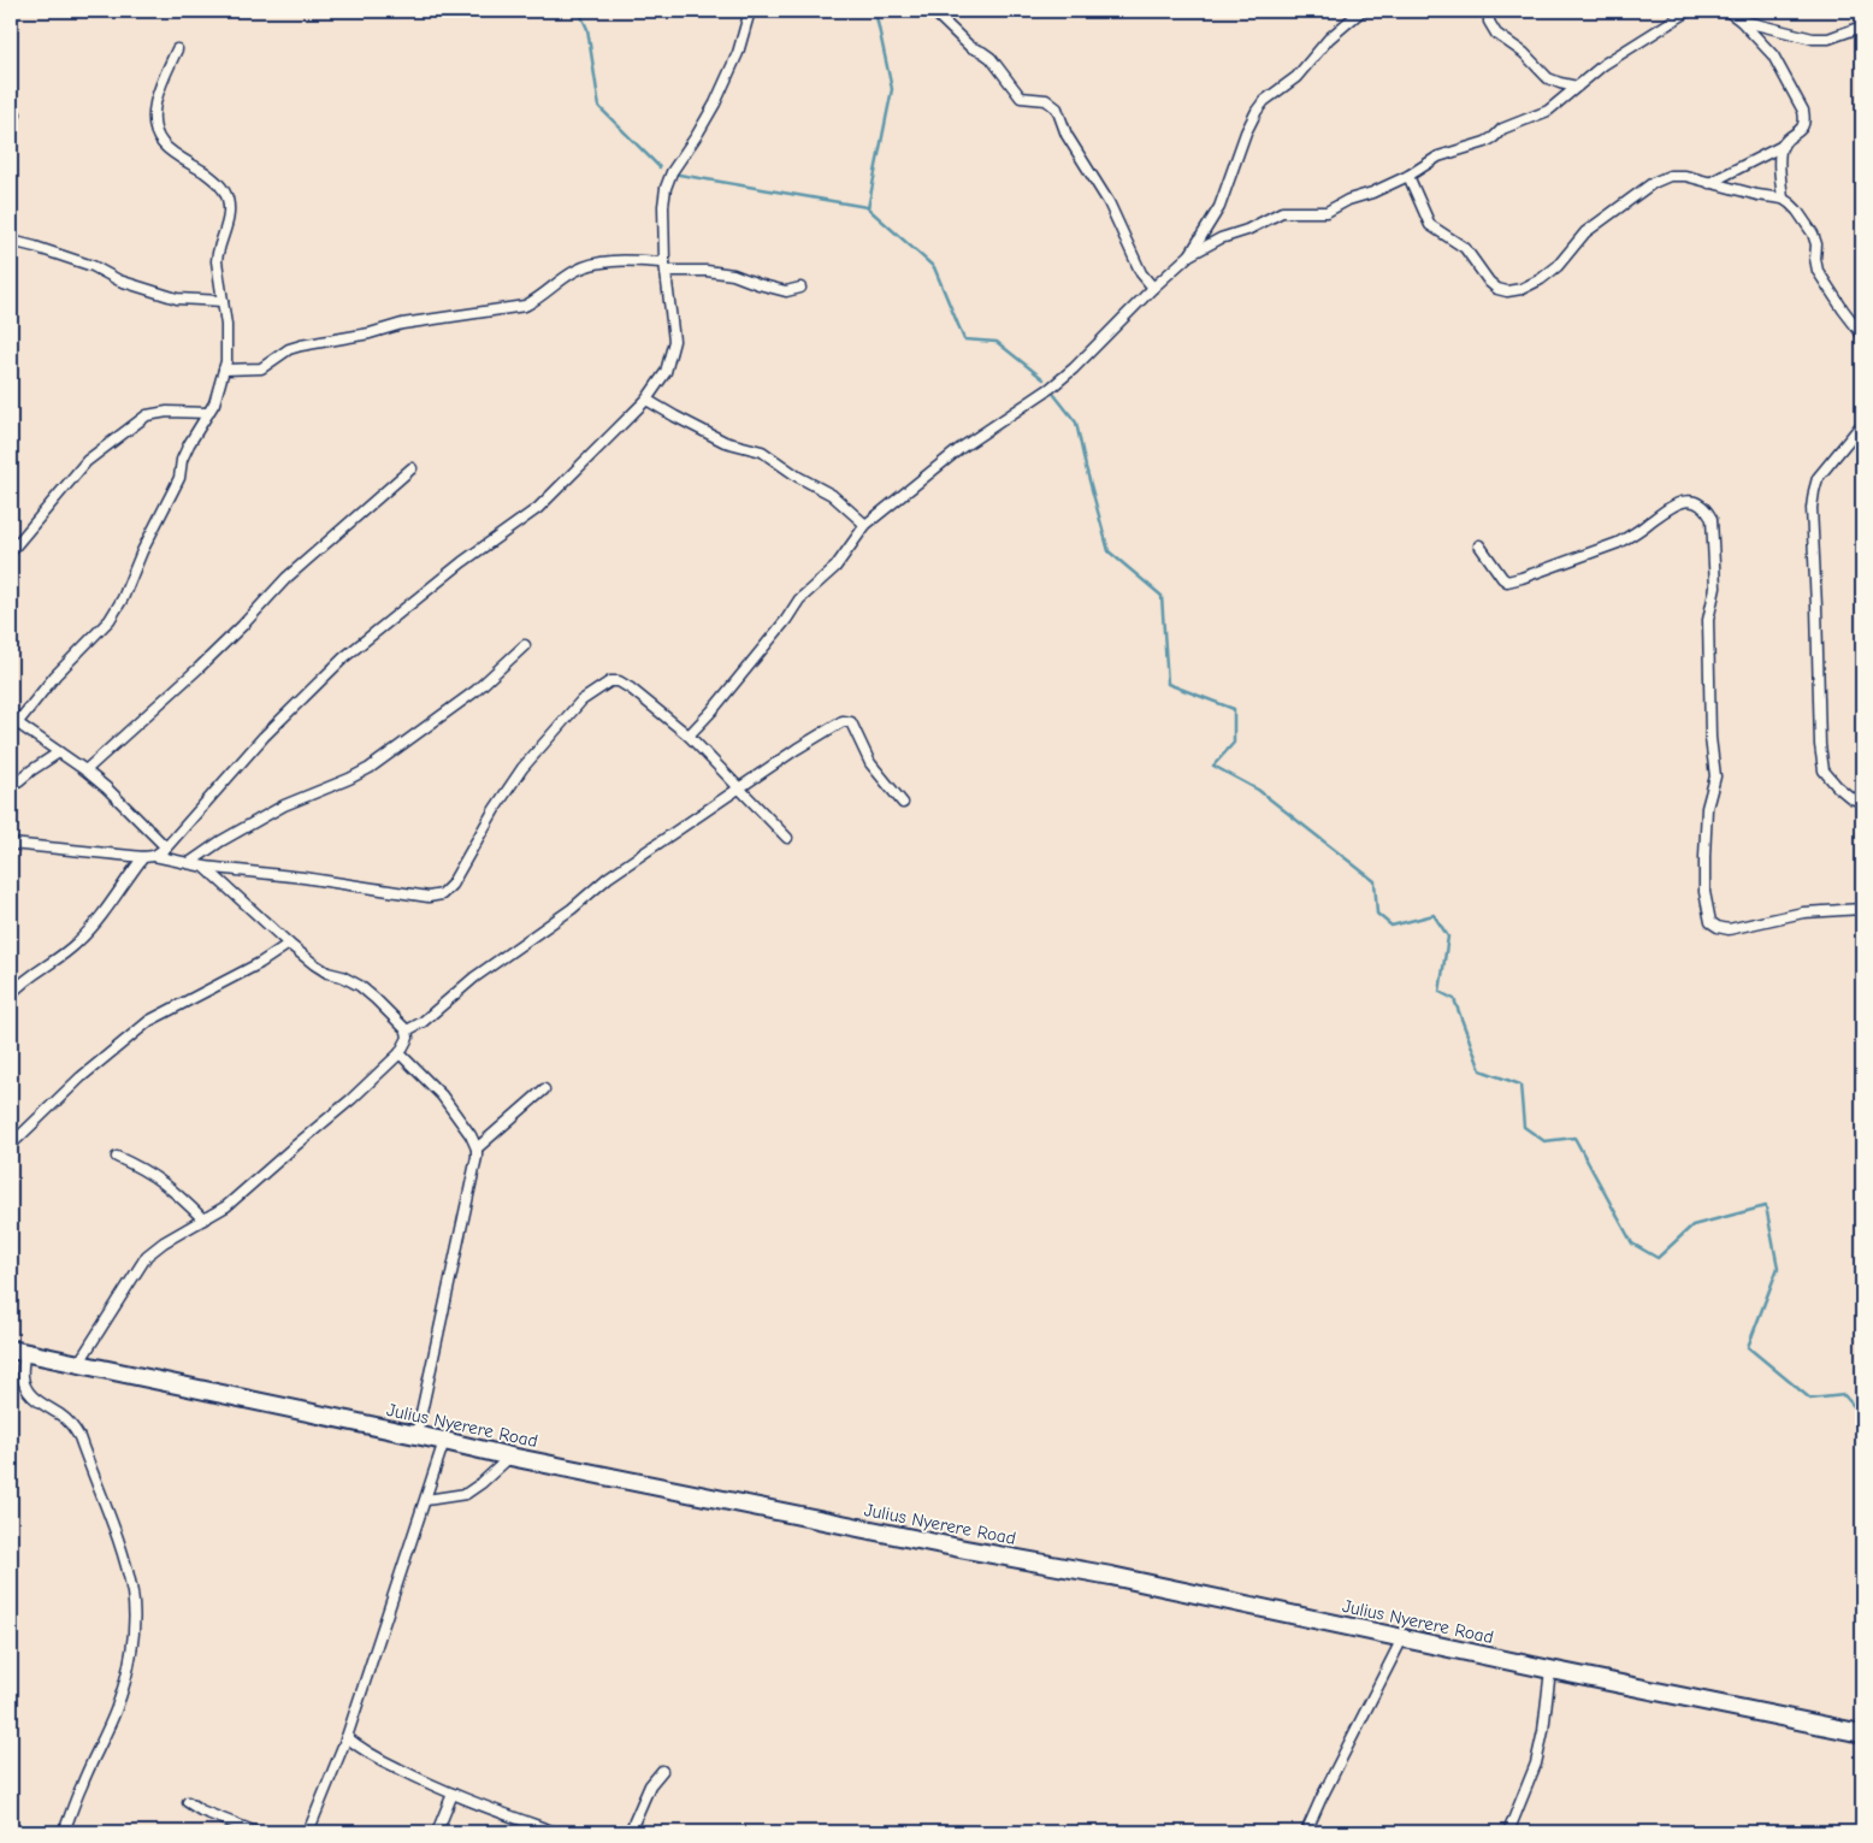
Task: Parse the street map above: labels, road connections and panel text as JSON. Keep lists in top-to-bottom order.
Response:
{
  "streets": {
    "highway": ["Julius Nyerere Road"]
  }
}
